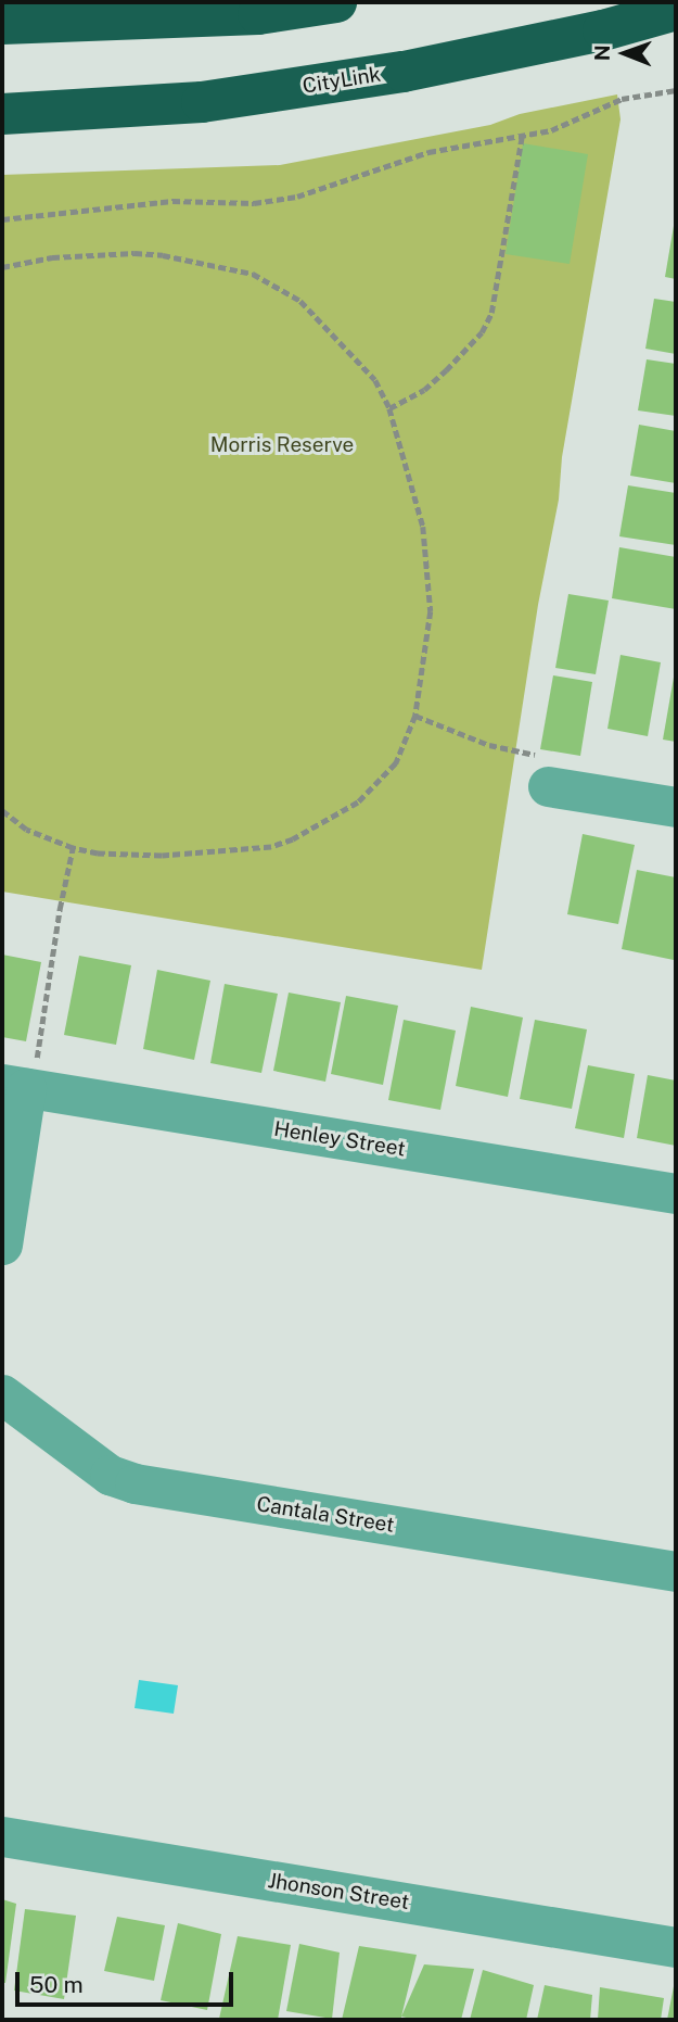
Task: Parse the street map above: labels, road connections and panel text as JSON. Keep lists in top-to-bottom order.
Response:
{
  "streets": {
    "highway": ["CityLink"],
    "street": ["Henley Street", "Cantala Street", "Jhonson Street"]
  },
  "parks": ["Morris Reserve"],
  "scale_bar": "50 m",
  "north": "left"
}
